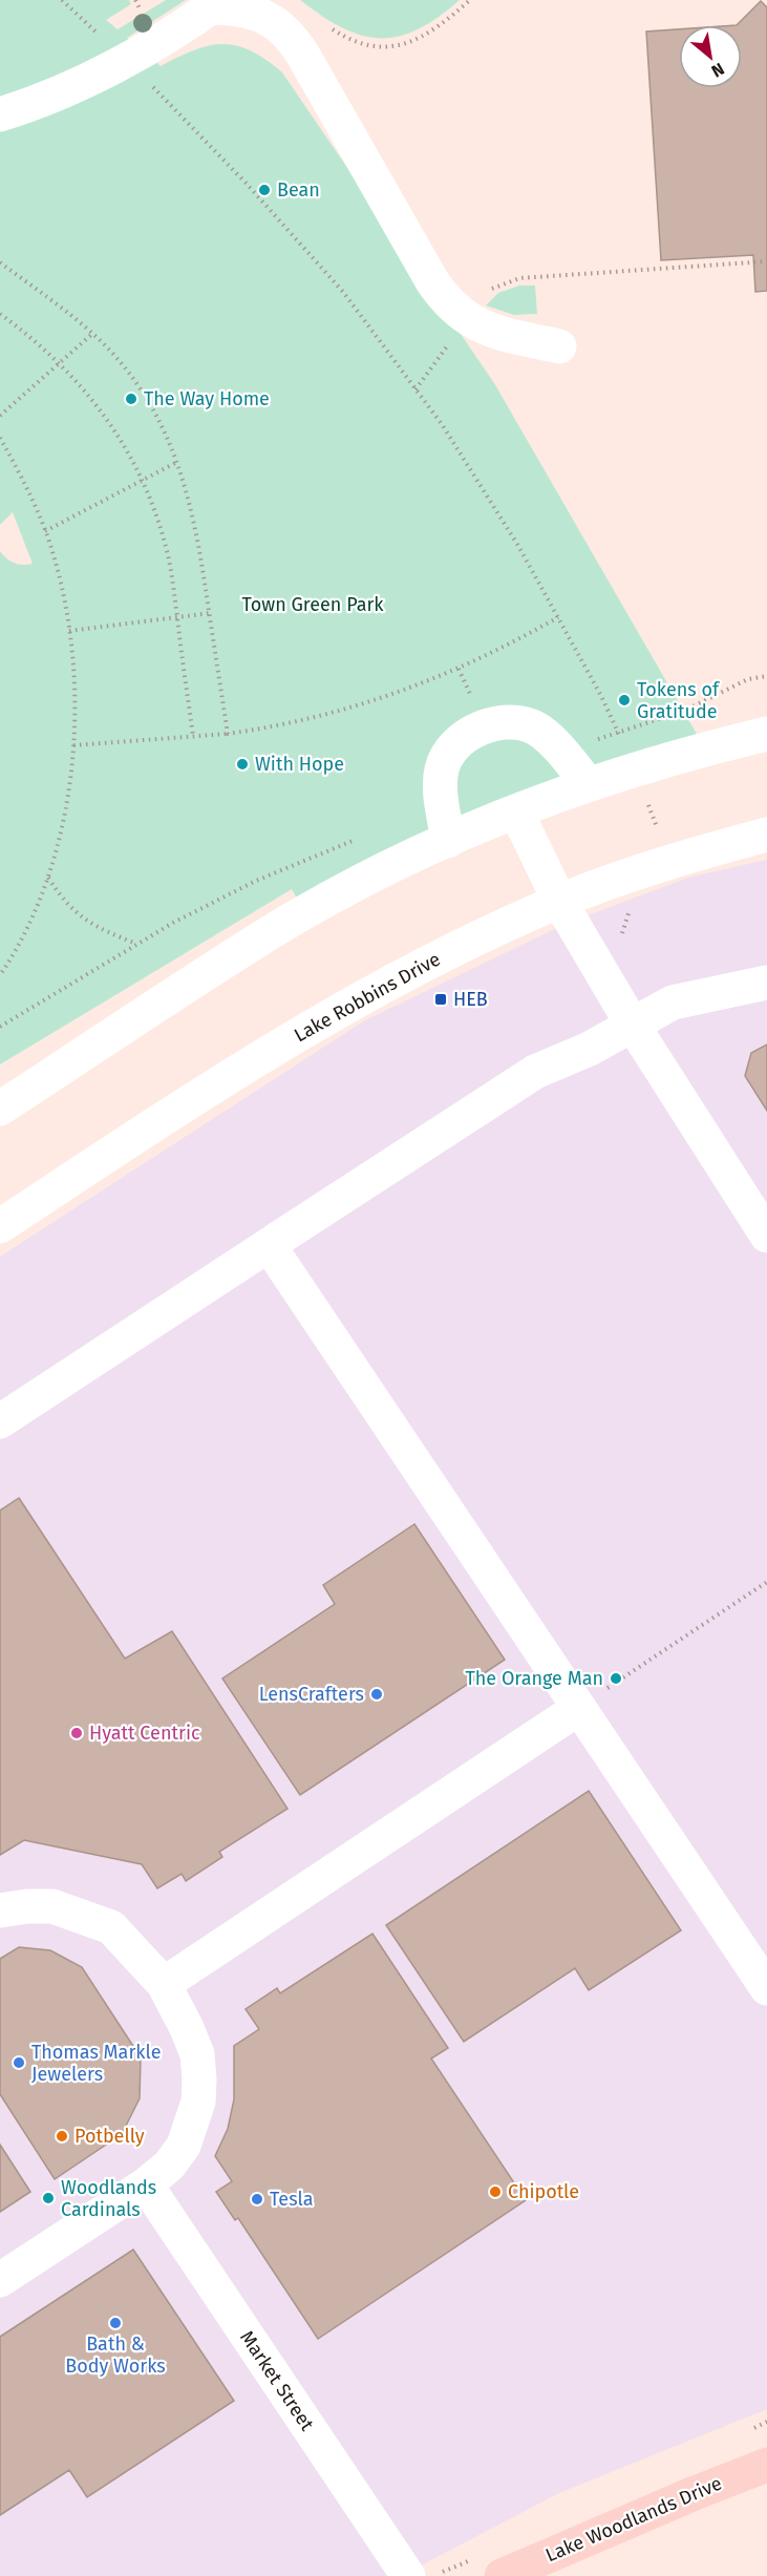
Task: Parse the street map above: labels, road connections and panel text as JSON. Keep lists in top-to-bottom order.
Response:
{
  "streets": {
    "main road": ["Lake Woodlands Drive"],
    "street": ["Lake Robbins Drive", "Market Street"]
  },
  "parks": ["Town Green Park"],
  "places": {
    "other": [
      "Bean",
      "The Way Home",
      "Tokens of Gratitude",
      "With Hope",
      "The Orange Man",
      "LensCrafters",
      "Hyatt Centric",
      "Thomas Markle Jewelers",
      "Potbelly",
      "Chipotle",
      "Woodlands Cardinals",
      "Tesla",
      "Bath & Body Works"
    ],
    "transit": ["HEB"]
  },
  "north": "bottom right"
}
